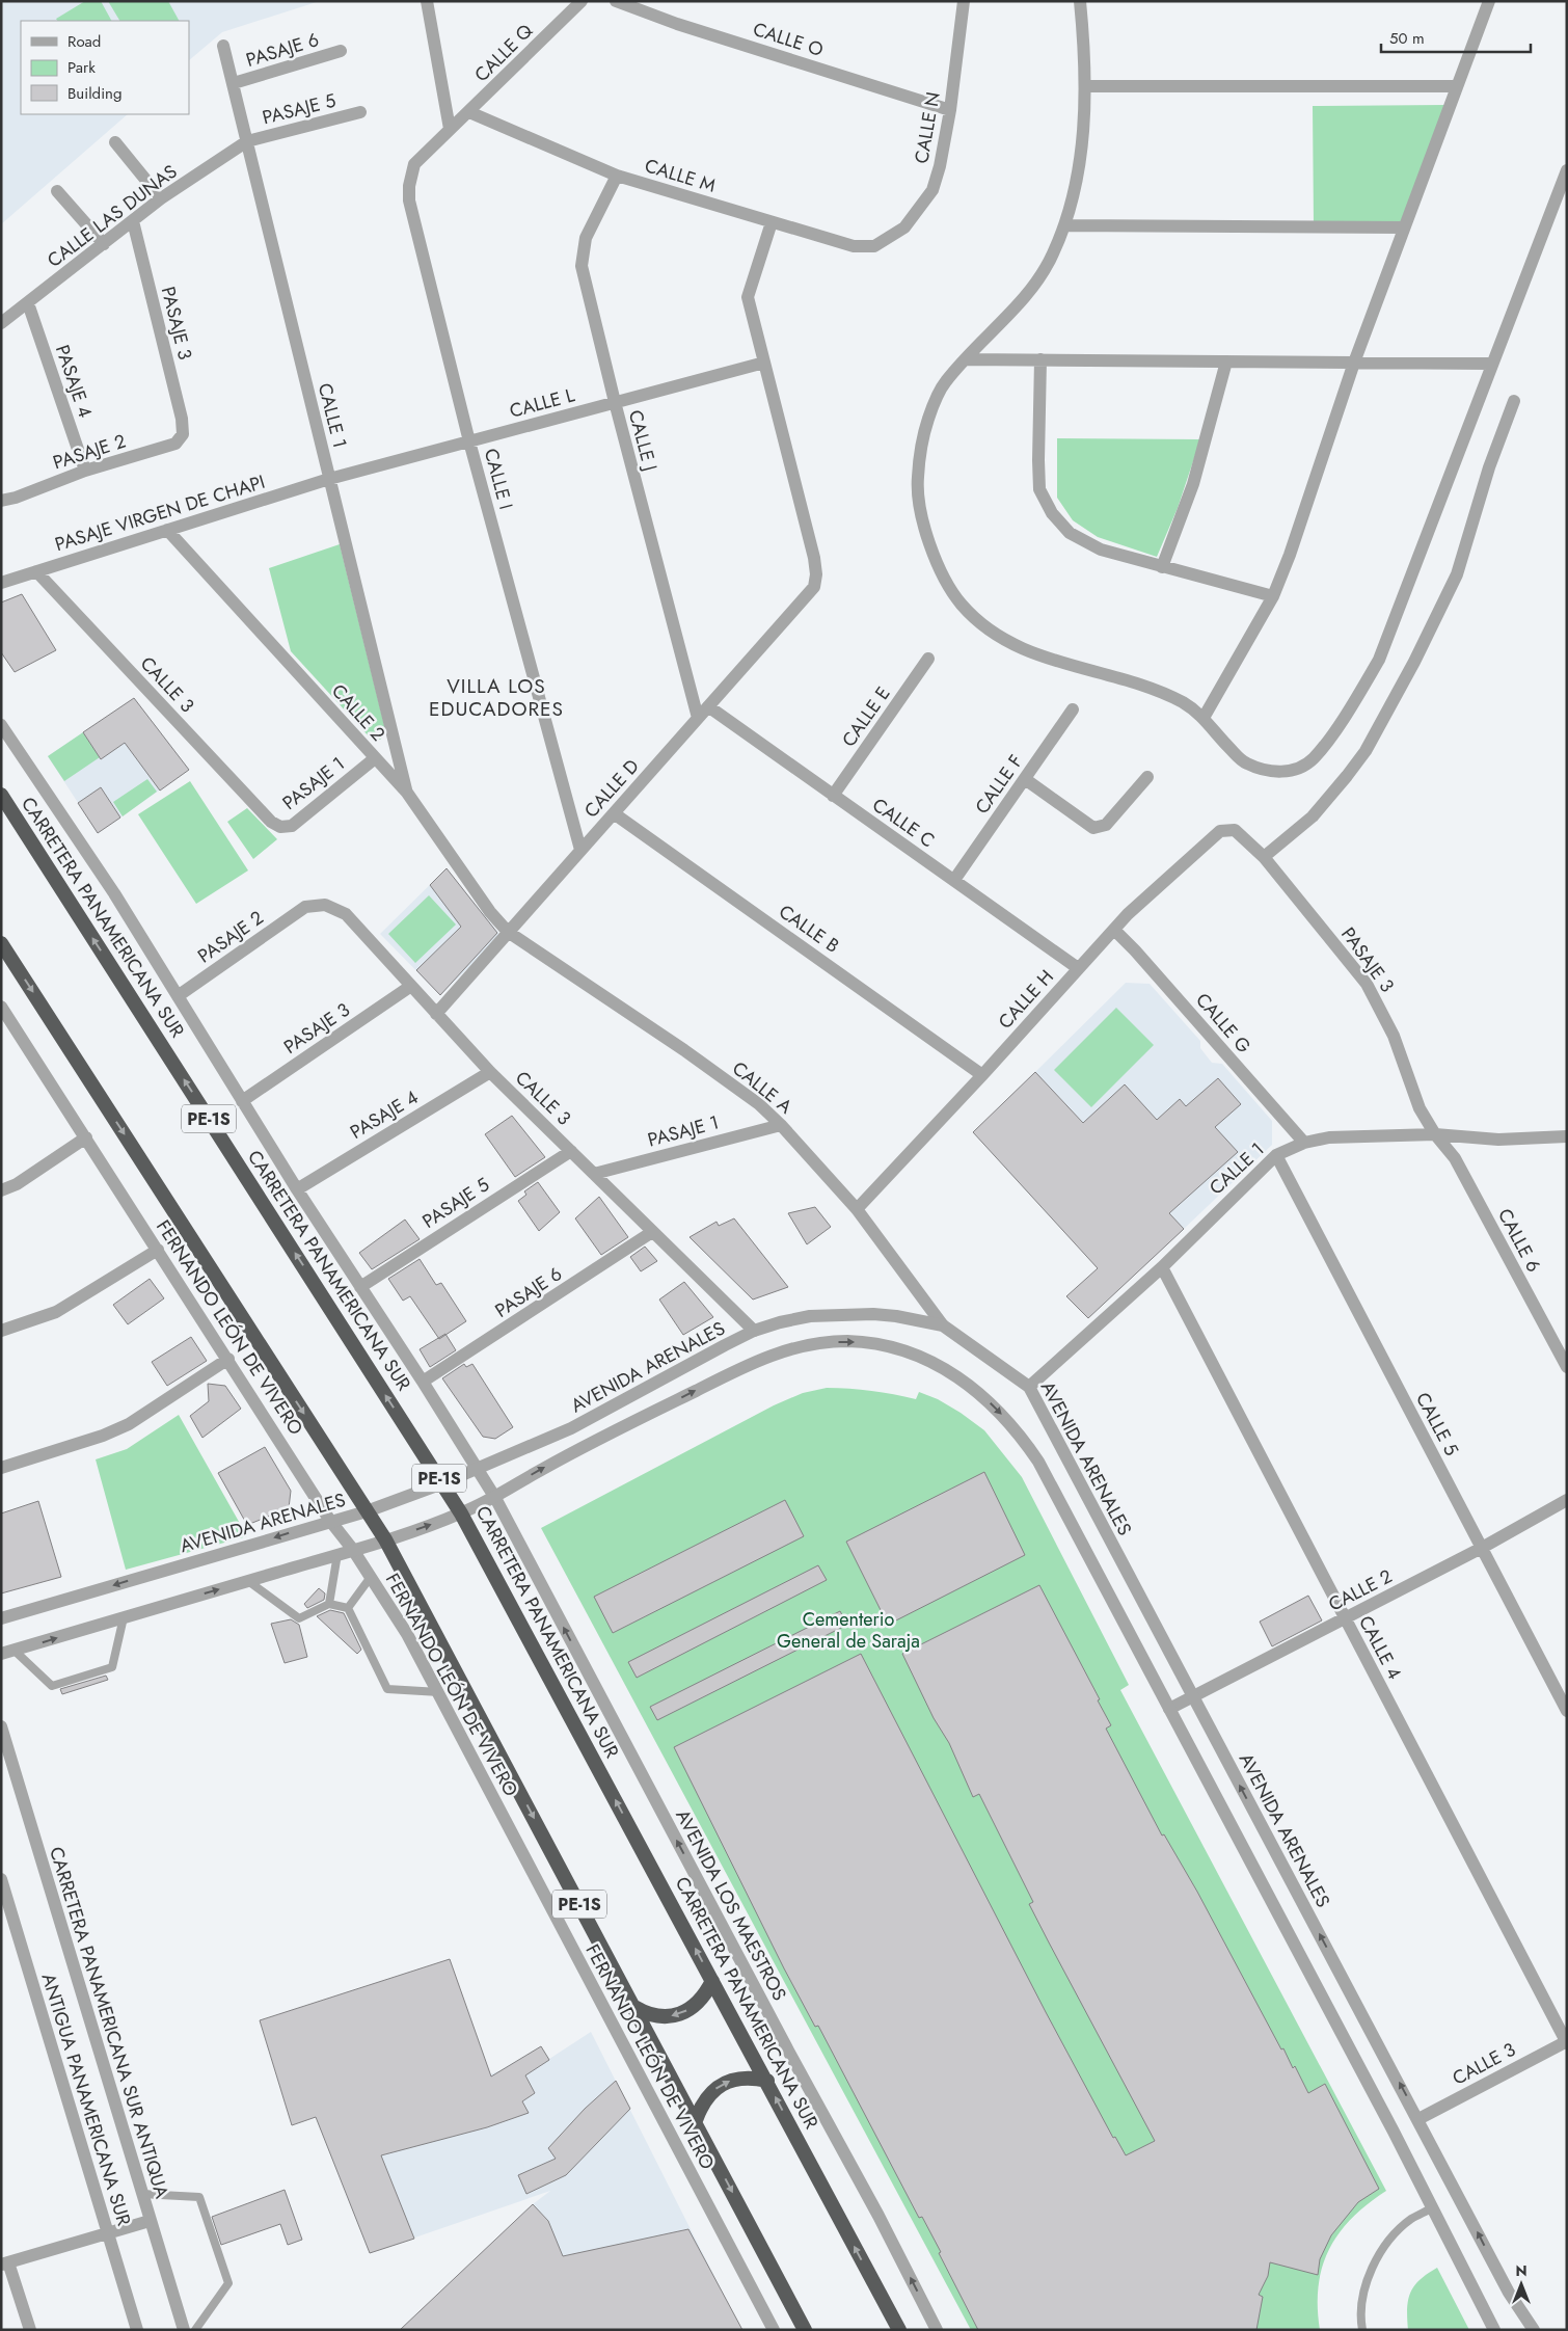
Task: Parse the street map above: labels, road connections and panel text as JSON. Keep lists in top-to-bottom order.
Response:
{
  "streets": {
    "highway": ["CARRETERA PANAMERICANA SUR", "PE-1S"],
    "street": [
      "CALLE O",
      "PASAJE 6",
      "CALLE Q",
      "PASAJE 5",
      "CALLE N",
      "CALLE M",
      "CALLE LAS DUNAS",
      "PASAJE 3",
      "PASAJE 4",
      "CALLE L",
      "CALLE 1",
      "CALLE J",
      "PASAJE 2",
      "CALLE I",
      "PASAJE VIRGEN DE CHAPI",
      "CALLE 3",
      "CALLE 2",
      "CALLE E",
      "PASAJE 1",
      "CALLE F",
      "CALLE D",
      "CALLE C",
      "CALLE B",
      "CALLE H",
      "CALLE G",
      "CALLE A",
      "CALLE 6",
      "FERNANDO LEÓN DE VIVERO",
      "AVENIDA ARENALES",
      "CALLE 5",
      "CALLE 4",
      "AVENIDA LOS MAESTROS",
      "CARRETERA PANAMERICANA SUR ANTIQUA",
      "ANTIGUA PANAMERICANA SUR"
    ]
  },
  "crossings": [
    ["CALLE O", "CALLE N"],
    ["PASAJE 6", "CALLE 1"],
    ["PASAJE 6", "CALLE 3"],
    ["PASAJE 6", "CARRETERA PANAMERICANA SUR"],
    ["CALLE Q", "CALLE M"],
    ["CALLE Q", "CALLE I"],
    ["PASAJE 5", "CALLE LAS DUNAS"],
    ["PASAJE 5", "CALLE 1"],
    ["PASAJE 5", "CALLE 3"],
    ["PASAJE 5", "CARRETERA PANAMERICANA SUR"],
    ["CALLE N", "CALLE M"],
    ["CALLE M", "CALLE J"],
    ["CALLE LAS DUNAS", "PASAJE 3"],
    ["CALLE LAS DUNAS", "PASAJE 4"],
    ["CALLE LAS DUNAS", "CALLE 1"],
    ["PASAJE 3", "CALLE 1"],
    ["PASAJE 3", "PASAJE 2"],
    ["PASAJE 3", "CALLE 3"],
    ["PASAJE 3", "CARRETERA PANAMERICANA SUR"],
    ["PASAJE 3", "CALLE H"],
    ["PASAJE 3", "CALLE 6"],
    ["PASAJE 4", "PASAJE 2"],
    ["PASAJE 4", "CALLE 3"],
    ["PASAJE 4", "CARRETERA PANAMERICANA SUR"],
    ["CALLE L", "CALLE 1"],
    ["CALLE L", "CALLE J"],
    ["CALLE L", "CALLE I"],
    ["CALLE L", "PASAJE VIRGEN DE CHAPI"],
    ["CALLE L", "CALLE D"],
    ["CALLE 1", "PASAJE VIRGEN DE CHAPI"],
    ["CALLE 1", "CALLE 2"],
    ["CALLE 1", "CALLE G"],
    ["CALLE 1", "CALLE 6"],
    ["CALLE 1", "AVENIDA ARENALES"],
    ["CALLE 1", "CALLE 5"],
    ["CALLE 1", "CALLE 4"],
    ["CALLE J", "CALLE D"],
    ["PASAJE 2", "CALLE 3"],
    ["PASAJE 2", "CARRETERA PANAMERICANA SUR"],
    ["CALLE I", "CALLE D"],
    ["PASAJE VIRGEN DE CHAPI", "CALLE 3"],
    ["PASAJE VIRGEN DE CHAPI", "CALLE 2"],
    ["CALLE 3", "PASAJE 1"],
    ["CALLE 3", "CALLE D"],
    ["CALLE 3", "AVENIDA ARENALES"],
    ["CALLE 3", "CALLE 4"],
    ["CALLE 2", "PASAJE 1"],
    ["CALLE 2", "CALLE D"],
    ["CALLE 2", "CALLE A"],
    ["CALLE 2", "AVENIDA ARENALES"],
    ["CALLE 2", "CALLE 5"],
    ["CALLE 2", "CALLE 4"],
    ["CALLE E", "CALLE C"],
    ["PASAJE 1", "CALLE A"],
    ["CALLE F", "CALLE C"],
    ["CALLE D", "CALLE C"],
    ["CALLE D", "CALLE B"],
    ["CALLE D", "CALLE A"],
    ["CALLE C", "CALLE H"],
    ["CARRETERA PANAMERICANA SUR", "AVENIDA ARENALES"],
    ["CARRETERA PANAMERICANA SUR", "AVENIDA LOS MAESTROS"],
    ["CALLE B", "CALLE H"],
    ["CALLE H", "CALLE G"],
    ["CALLE H", "CALLE A"],
    ["CALLE A", "AVENIDA ARENALES"],
    ["PE-1S", "AVENIDA ARENALES"],
    ["FERNANDO LEÓN DE VIVERO", "AVENIDA ARENALES"]
  ],
  "one_way": ["AVENIDA LOS MAESTROS"],
  "districts": ["VILLA LOS EDUCADORES"],
  "parks": ["Cementerio General de Saraja"],
  "legend": ["Road", "Park", "Building"],
  "scale_bar": "50 m",
  "north": "top"
}
